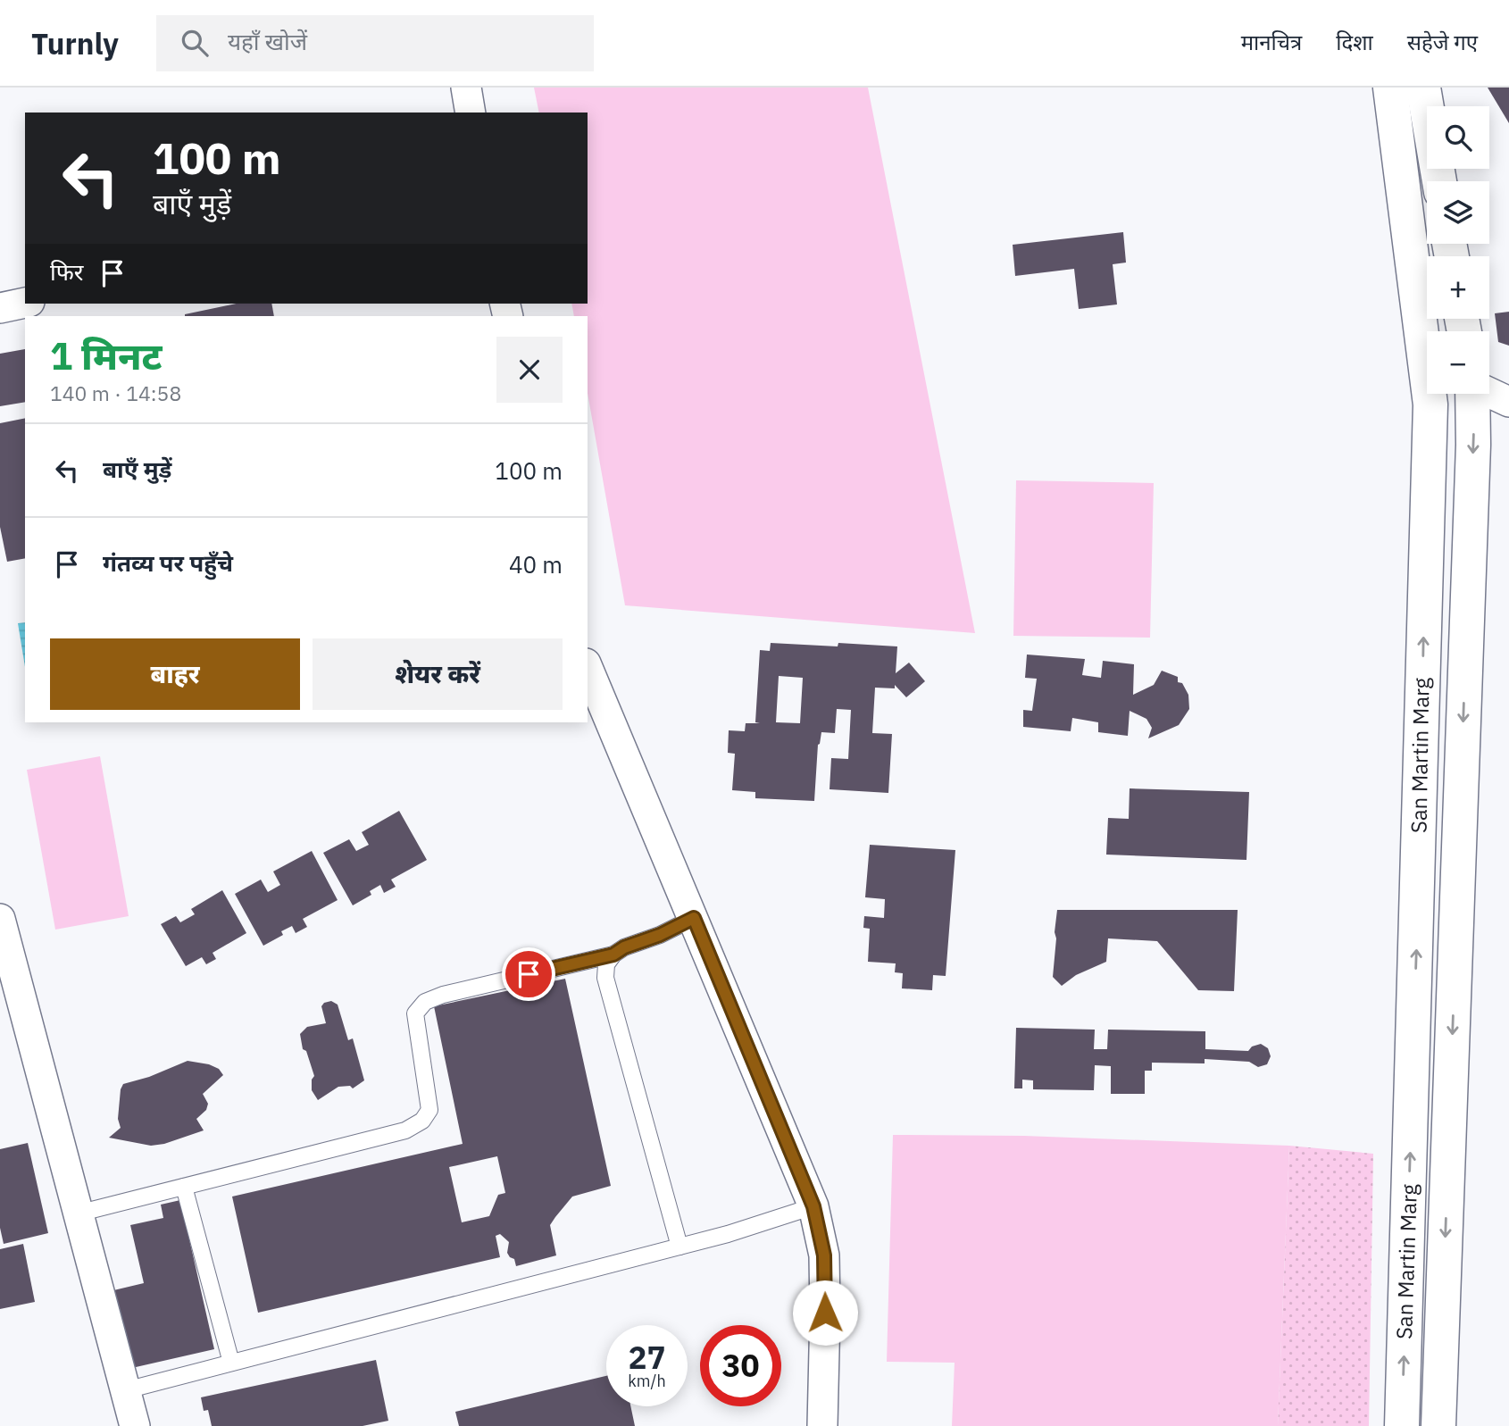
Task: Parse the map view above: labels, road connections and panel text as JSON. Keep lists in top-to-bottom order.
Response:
{
  "streets": {
    "street": ["San Martin Marg"]
  },
  "page": {
    "header": "Turnly",
    "search": "यहाँ खोजें",
    "nav": ["मानचित्र", "दिशा", "सहेजे गए"],
    "map_buttons": ["+", "−"],
    "turn": ["100 m", "बाएँ मुड़ें"],
    "then": "फिर",
    "heading": ["1 मिनट", "140 m · 14:58"],
    "list": [
      {
        "name": "बाएँ मुड़ें",
        "value": "100 m"
      },
      {
        "name": "गंतव्य पर पहुँचे",
        "value": "40 m"
      }
    ],
    "buttons": ["बाहर", "शेयर करें"],
    "speed": "27 km/h",
    "limit": "30"
  }
}
